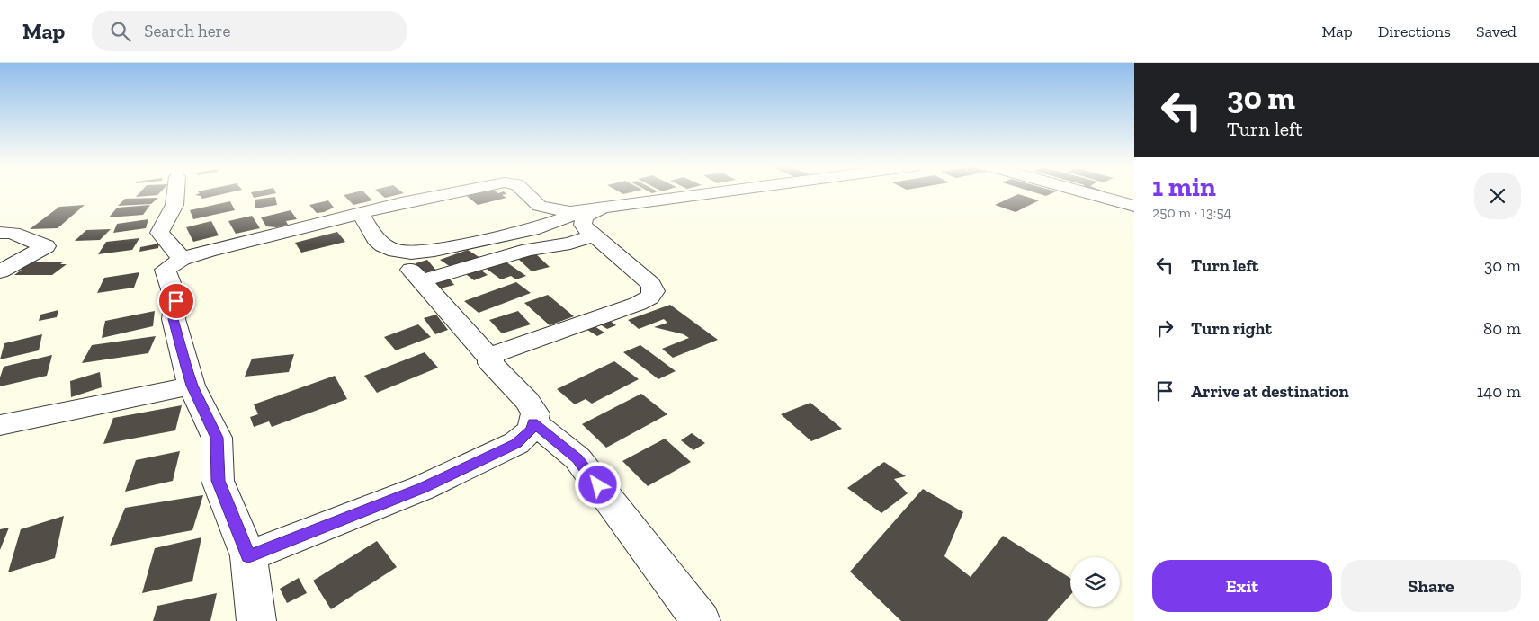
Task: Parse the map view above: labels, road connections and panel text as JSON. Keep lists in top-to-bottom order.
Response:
{
  "page": {
    "header": "Map",
    "search": "Search here",
    "nav": ["Map", "Directions", "Saved"],
    "turn": ["30 m", "Turn left"],
    "heading": ["1 min", "250 m · 13:54"],
    "list": [
      {
        "name": "Turn left",
        "value": "30 m"
      },
      {
        "name": "Turn right",
        "value": "80 m"
      },
      {
        "name": "Arrive at destination",
        "value": "140 m"
      }
    ],
    "buttons": ["Exit", "Share"]
  }
}
